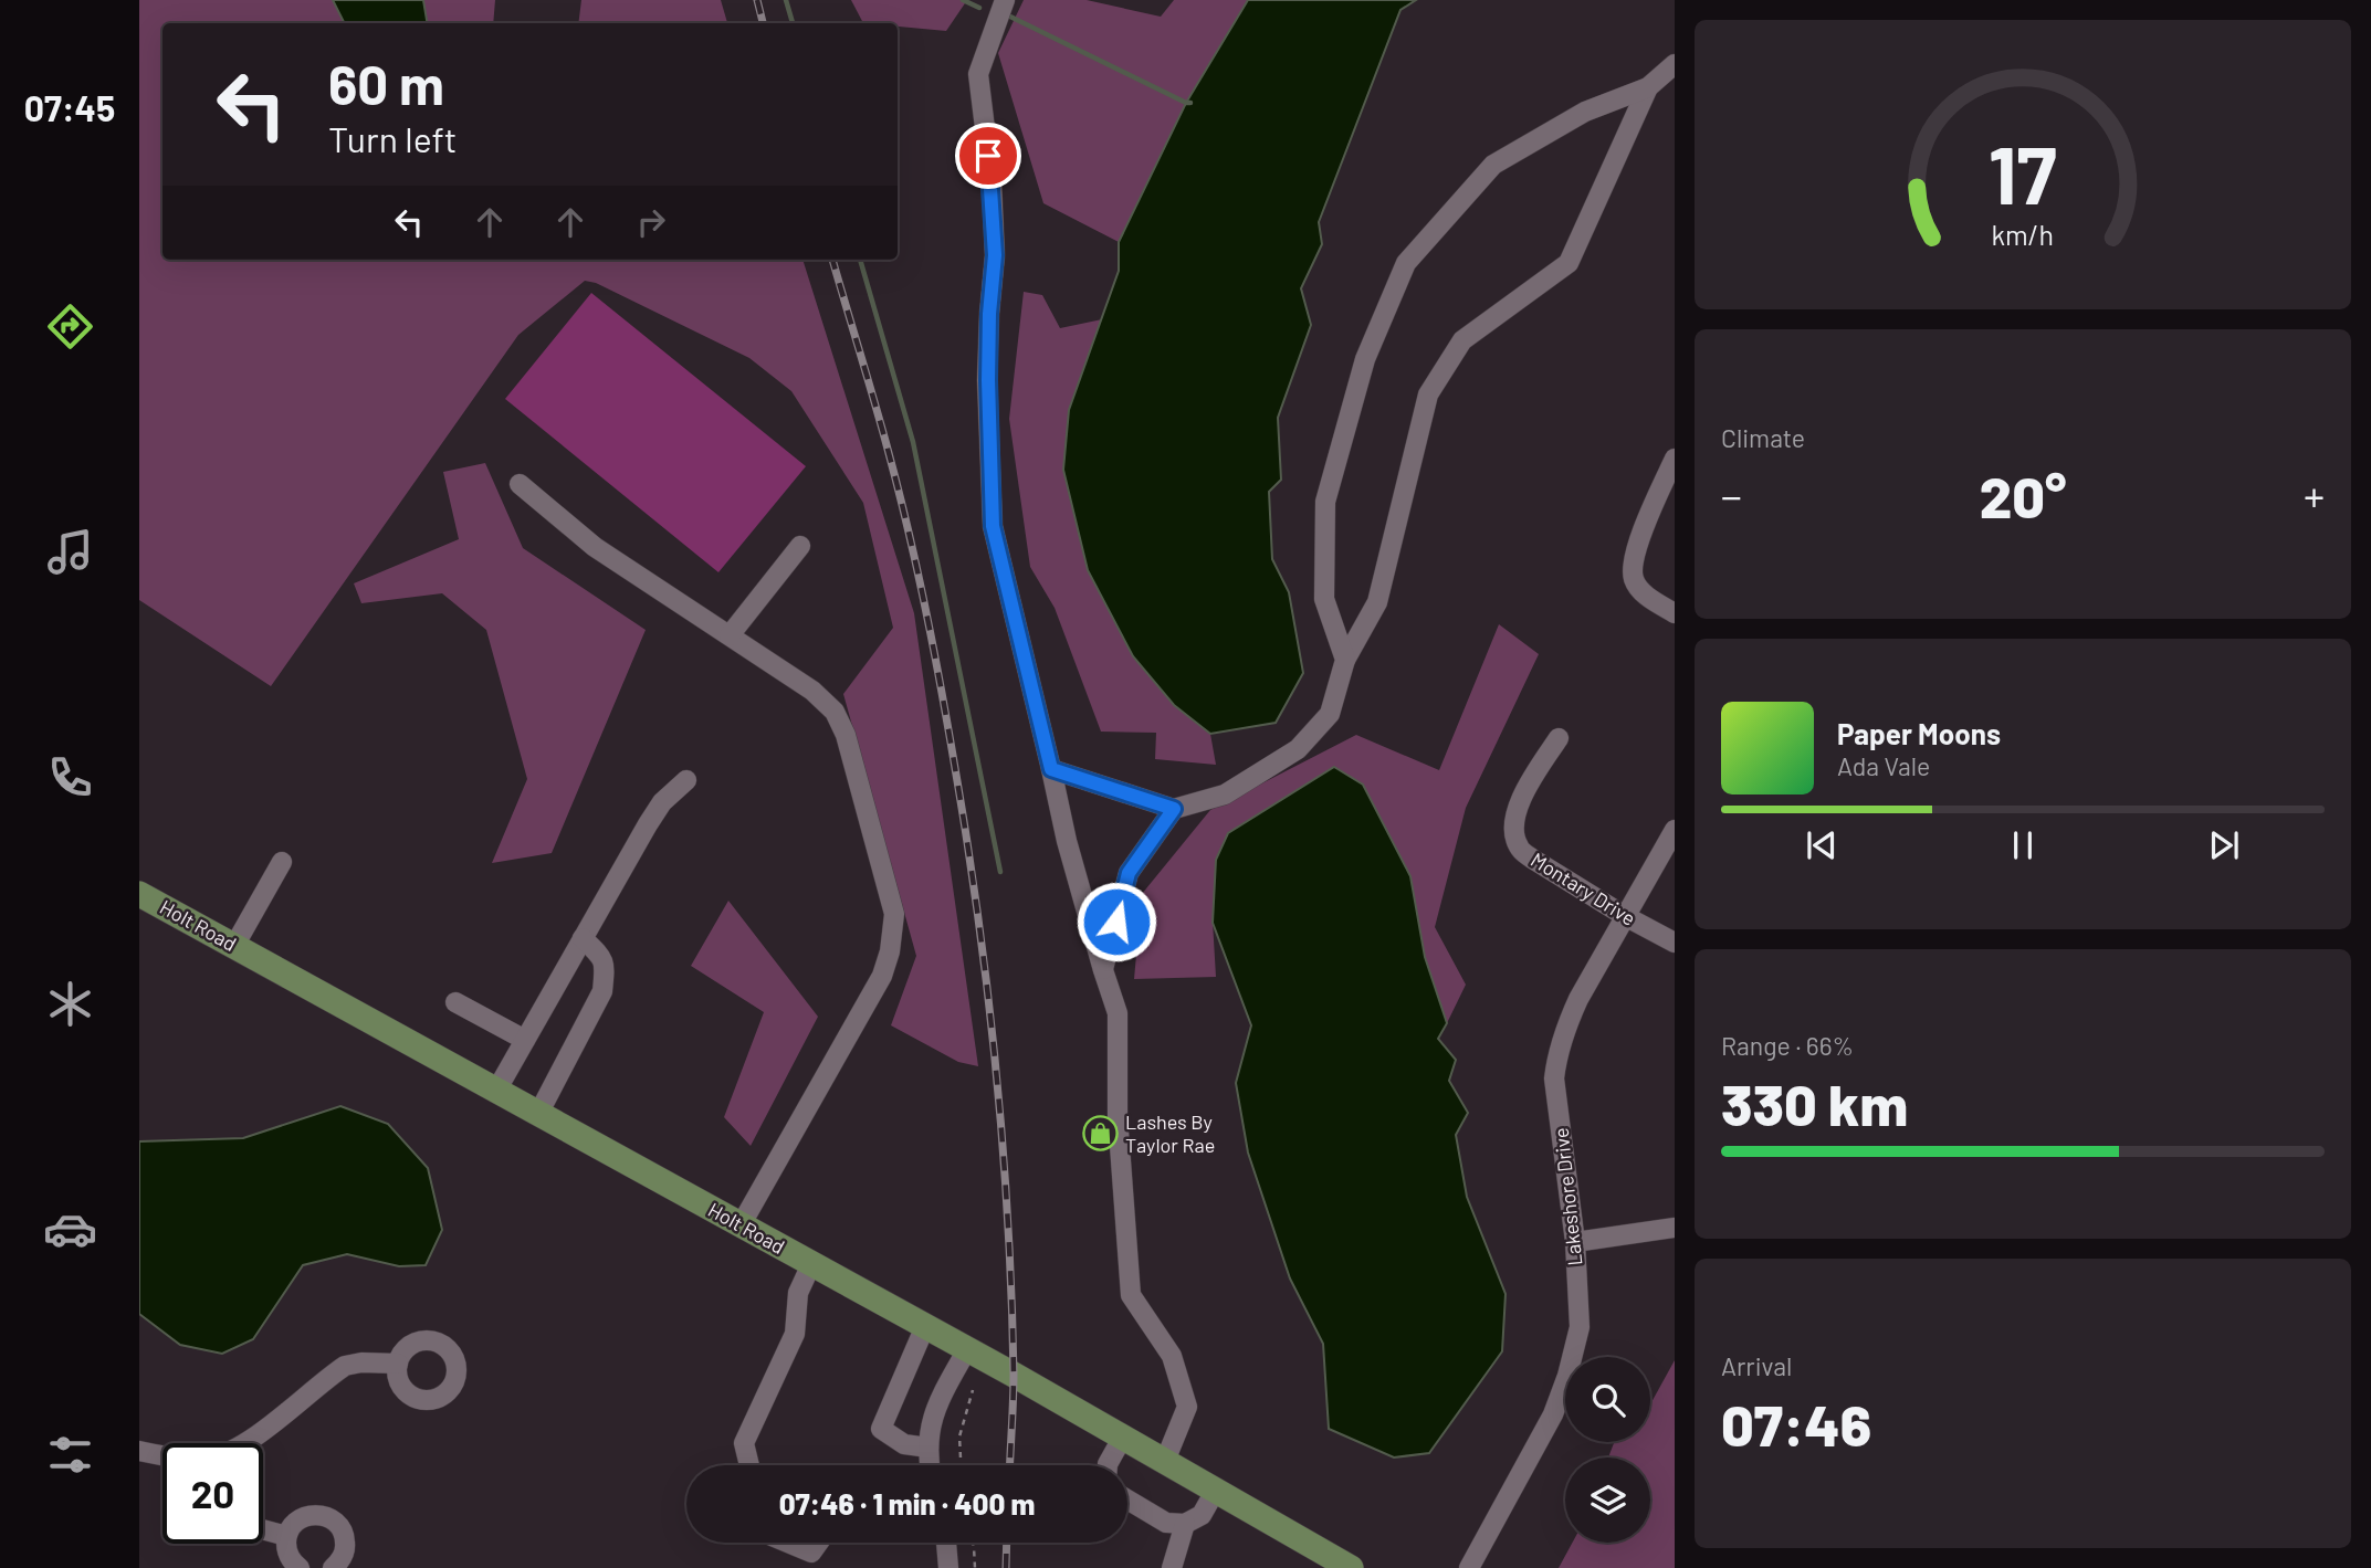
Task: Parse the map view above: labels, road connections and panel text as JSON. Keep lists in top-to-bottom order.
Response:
{
  "streets": {
    "main road": ["Holt Road"],
    "street": ["Montary Drive", "Lakeshore Drive"]
  },
  "crossings": [
    ["Montary Drive", "Lakeshore Drive"]
  ],
  "places": {
    "shop": ["Lashes By Taylor Rae"]
  },
  "page": {
    "tabs": "07:45",
    "turn": ["60 m", "Turn left"],
    "tile": [
      "Climate",
      ["Range · 66%", "330 km"],
      ["Arrival", "07:46"]
    ],
    "heat": ["−", "20°", "+"],
    "song": ["Paper Moons", "Ada Vale"],
    "limit": "20",
    "trip": "07:46 · 1 min · 400 m",
    "gauge": ["17", "km/h"]
  }
}
